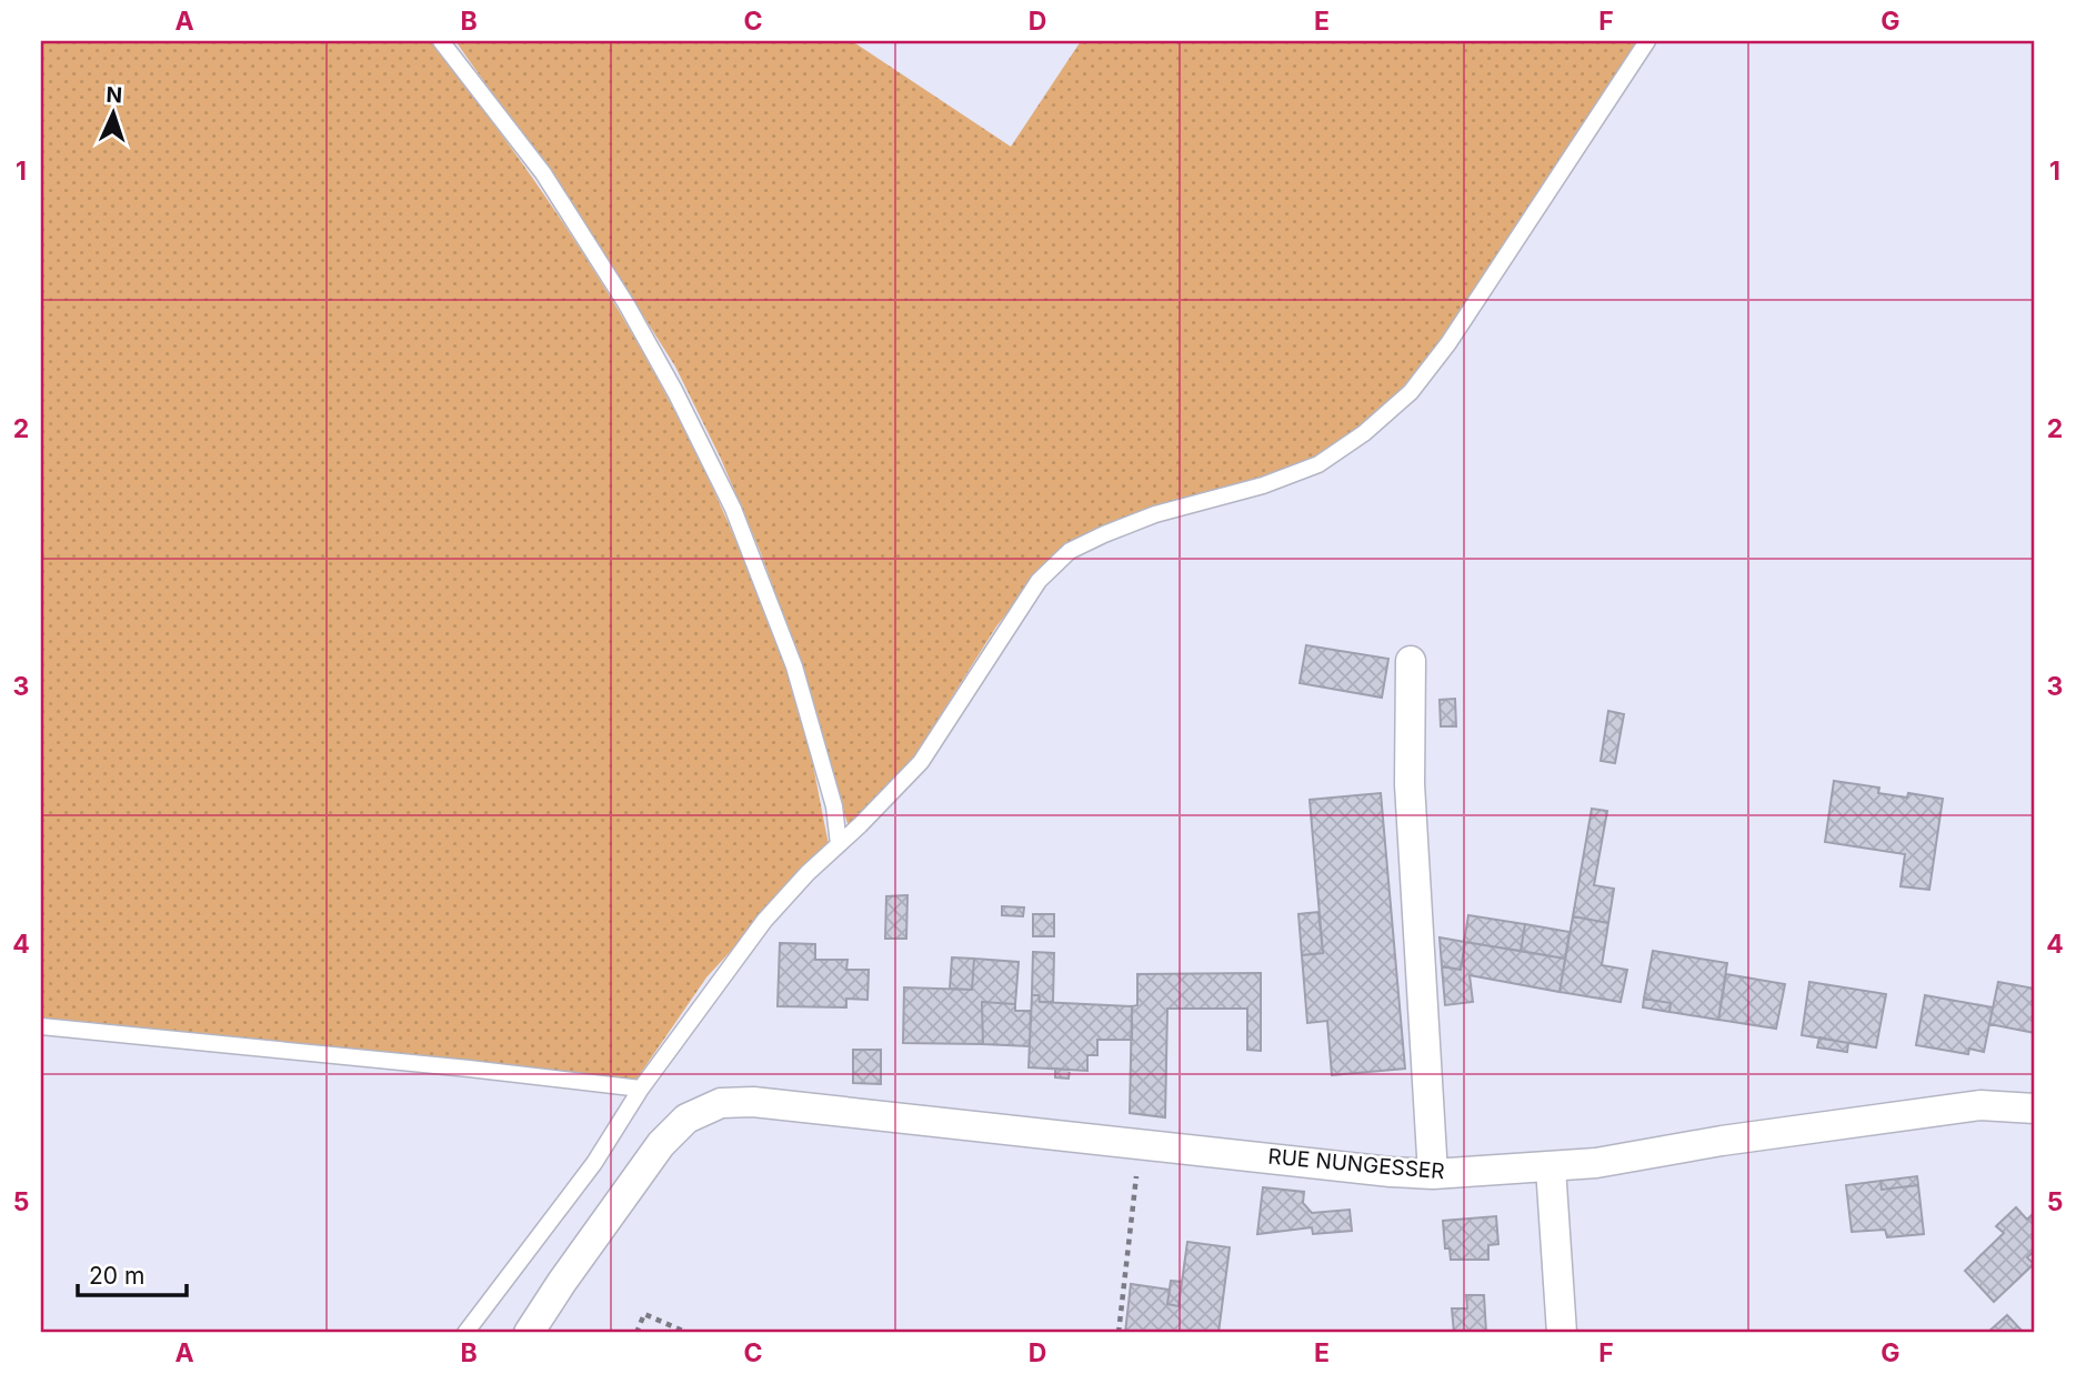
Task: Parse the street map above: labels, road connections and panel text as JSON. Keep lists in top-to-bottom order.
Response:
{
  "streets": {
    "street": ["RUE NUNGESSER"]
  },
  "scale_bar": "20 m",
  "north": "top",
  "grid": {
    "columns": [
      "A",
      "B",
      "C",
      "D",
      "E",
      "F",
      "G"
    ],
    "rows": [
      "1",
      "2",
      "3",
      "4",
      "5"
    ]
  }
}
